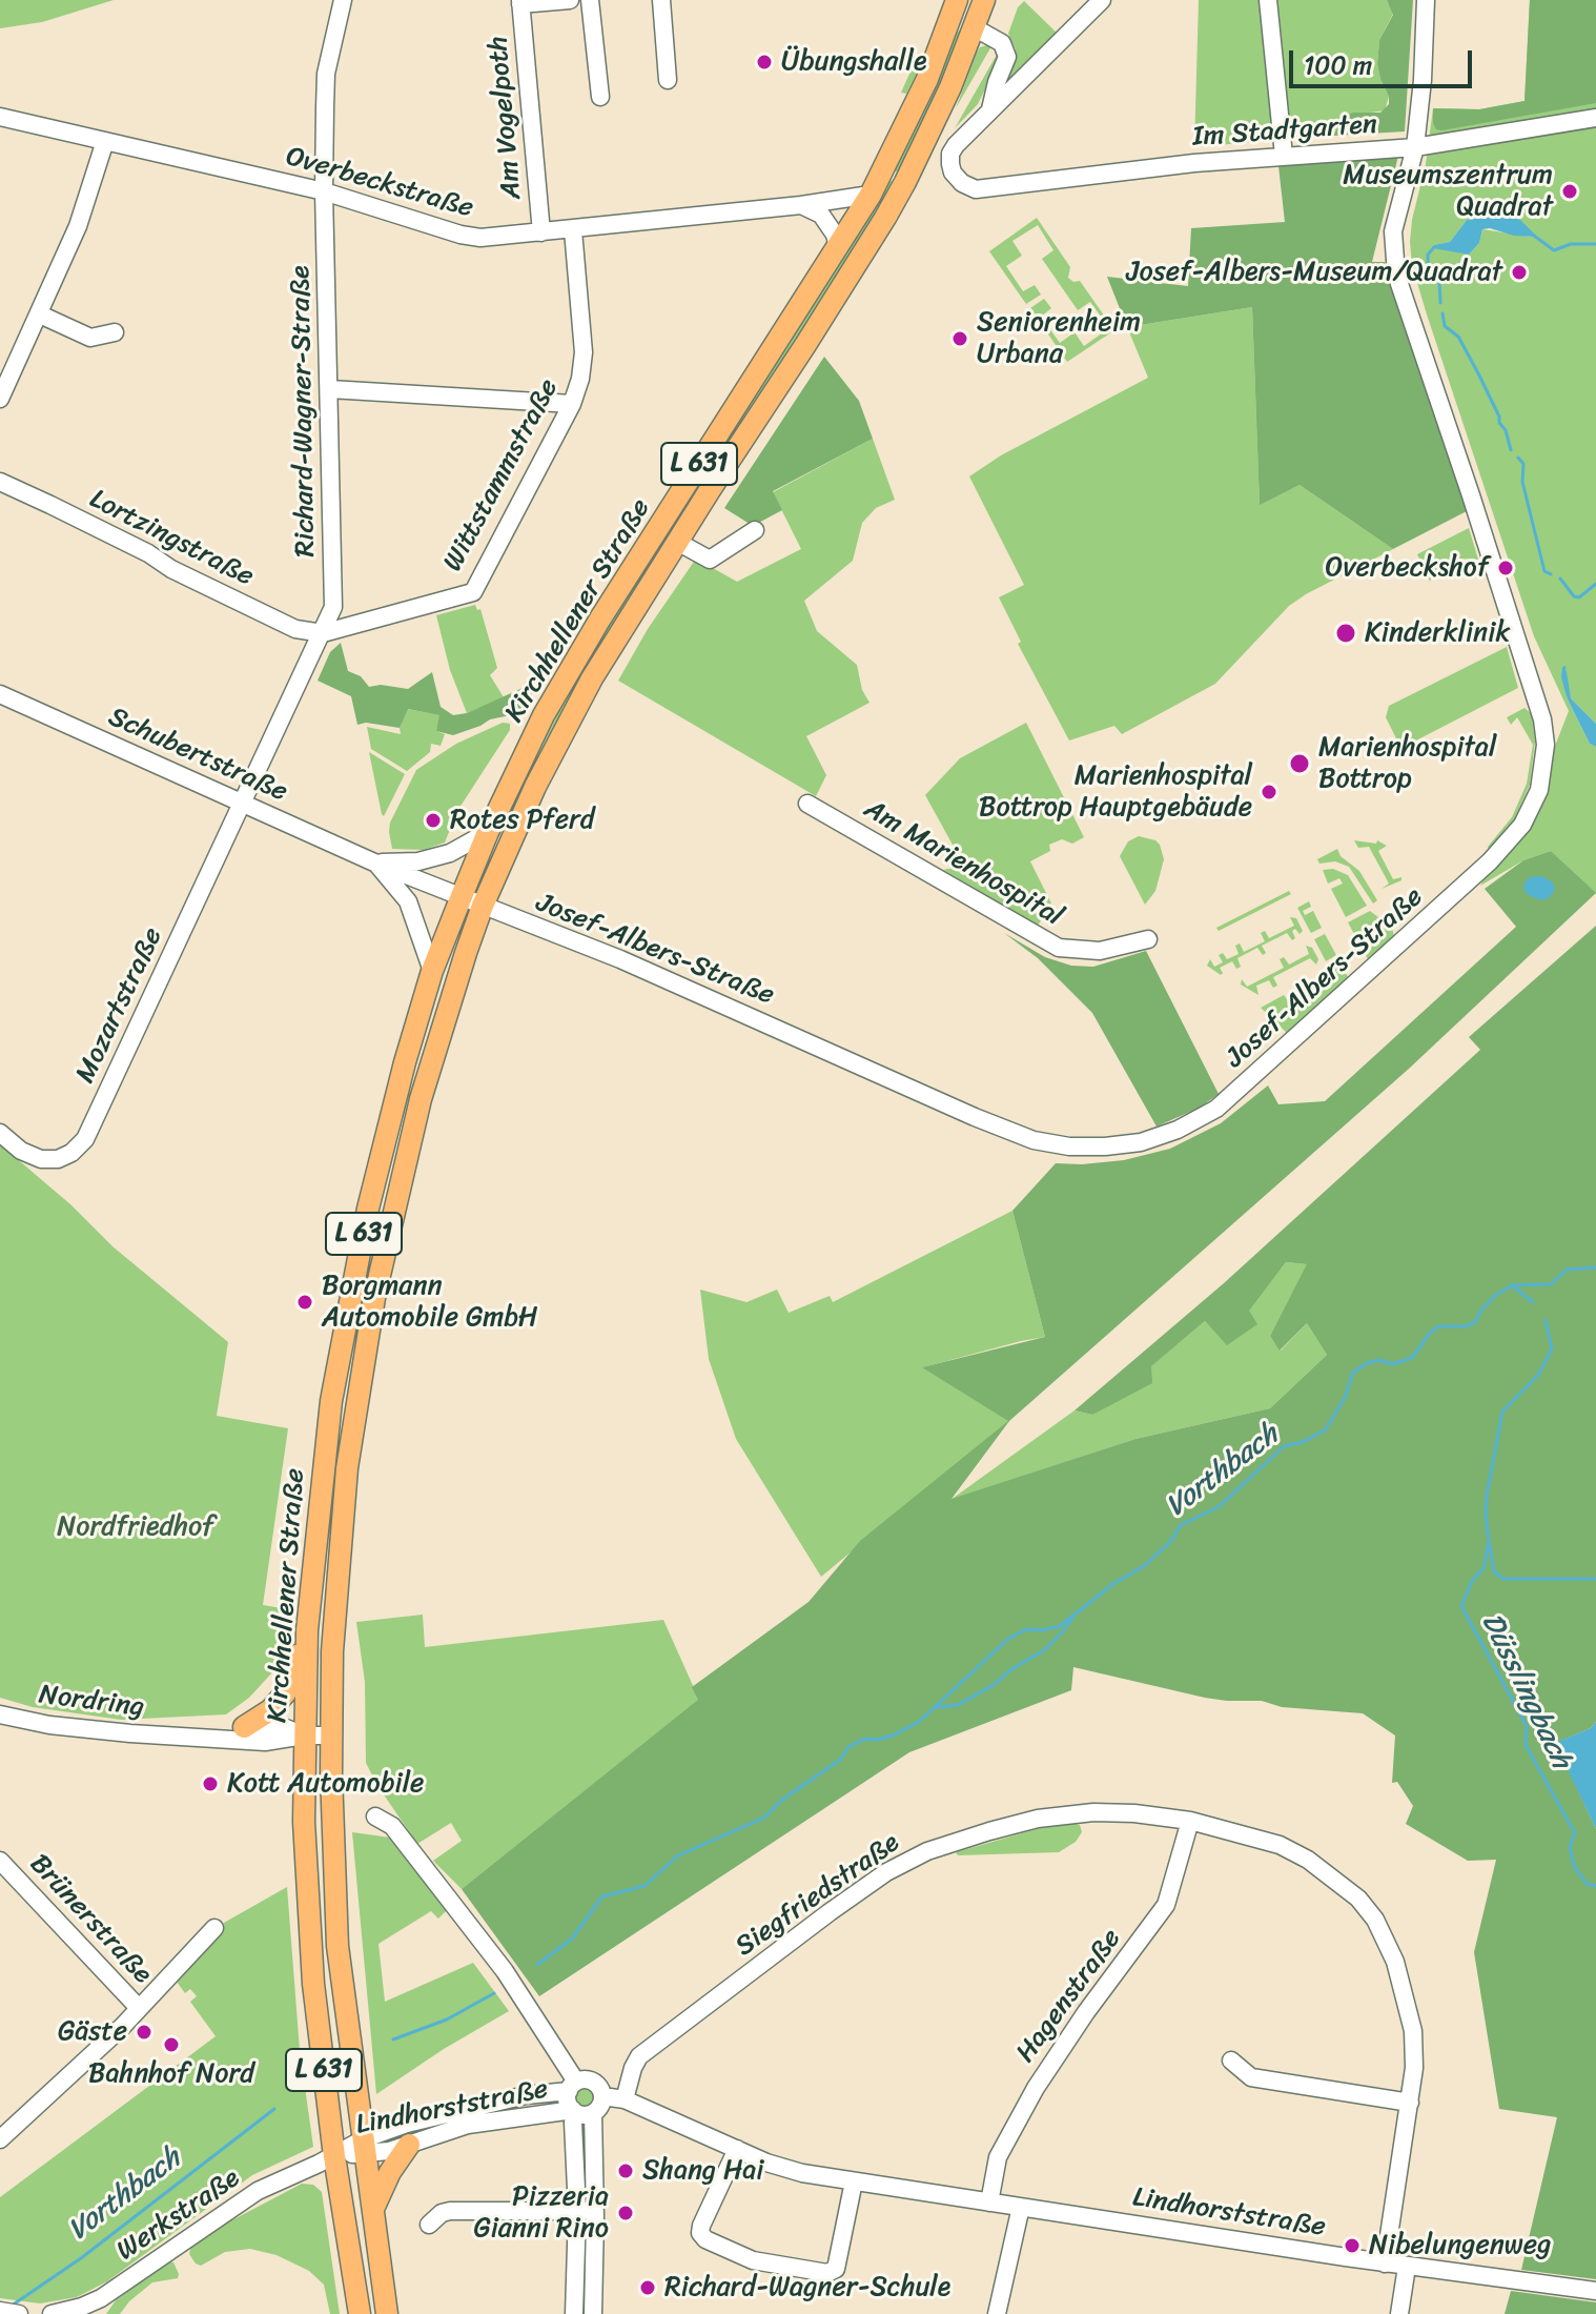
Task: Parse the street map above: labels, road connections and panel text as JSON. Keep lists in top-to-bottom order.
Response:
{
  "streets": {
    "main road": ["L 631", "Kirchhellener Straße"],
    "street": [
      "Am Vogelpoth",
      "Im Stadtgarten",
      "Overbeckstraße",
      "Richard-Wagner-Straße",
      "Wittstammstraße",
      "Lortzingstraße",
      "Schubertstraße",
      "Am Marienhospital",
      "Josef-Albers-Straße",
      "Mozartstraße",
      "Nordring",
      "Siegfriedstraße",
      "Brünerstraße",
      "Hagenstraße",
      "Lindhorststraße",
      "Werkstraße"
    ]
  },
  "crossings": [
    ["Am Vogelpoth", "Overbeckstraße"],
    ["Im Stadtgarten", "Josef-Albers-Straße"],
    ["Overbeckstraße", "Richard-Wagner-Straße"],
    ["Overbeckstraße", "L 631"],
    ["Overbeckstraße", "Wittstammstraße"],
    ["Overbeckstraße", "Kirchhellener Straße"],
    ["Richard-Wagner-Straße", "Wittstammstraße"],
    ["Richard-Wagner-Straße", "Lortzingstraße"],
    ["Richard-Wagner-Straße", "Schubertstraße"],
    ["Richard-Wagner-Straße", "Mozartstraße"],
    ["L 631", "Kirchhellener Straße"],
    ["Wittstammstraße", "Lortzingstraße"],
    ["Kirchhellener Straße", "Schubertstraße"],
    ["Kirchhellener Straße", "Josef-Albers-Straße"],
    ["Kirchhellener Straße", "Nordring"],
    ["Kirchhellener Straße", "Lindhorststraße"],
    ["Kirchhellener Straße", "Werkstraße"],
    ["Schubertstraße", "Mozartstraße"],
    ["Siegfriedstraße", "Hagenstraße"],
    ["Siegfriedstraße", "Lindhorststraße"],
    ["Hagenstraße", "Lindhorststraße"],
    ["Lindhorststraße", "Werkstraße"]
  ],
  "water": ["Vorthbach", "Düsslingbach"],
  "parks": ["Nordfriedhof"],
  "places": [
    "Übungshalle",
    "Museumszentrum Quadrat",
    "Josef-Albers-Museum/Quadrat",
    "Seniorenheim Urbana",
    "Overbeckshof",
    "Kinderklinik",
    "Marienhospital Bottrop",
    "Marienhospital Bottrop Hauptgebäude",
    "Rotes Pferd",
    "Borgmann Automobile GmbH",
    "Kott Automobile",
    "Gäste",
    "Bahnhof Nord",
    "Shang Hai",
    "Pizzeria Gianni Rino",
    "Nibelungenweg",
    "Richard-Wagner-Schule"
  ],
  "scale_bar": "100 m"
}
